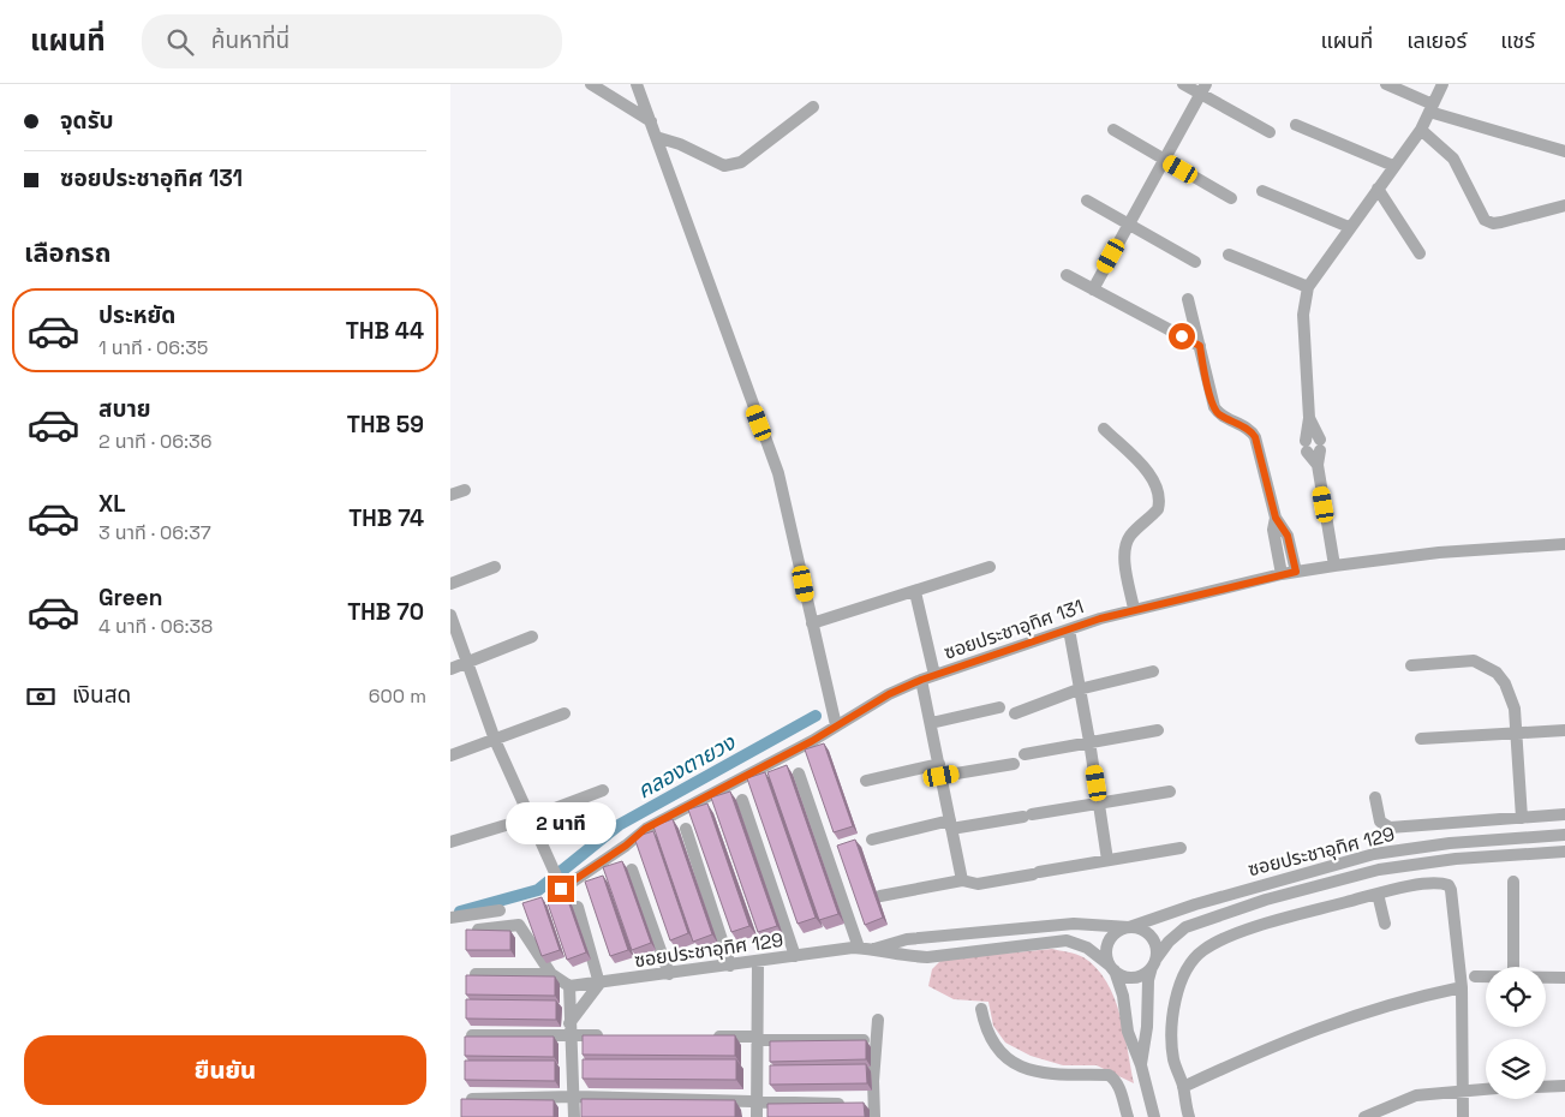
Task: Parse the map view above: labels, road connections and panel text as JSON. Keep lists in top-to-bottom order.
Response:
{
  "streets": {
    "street": ["ซอยประชาอุทิศ 131", "ซอยประชาอุทิศ 129"]
  },
  "water": ["คลองตายวง"],
  "page": {
    "header": "แผนที่",
    "search": "ค้นหาที่นี่",
    "nav": ["แผนที่", "เลเยอร์", "แชร์"],
    "banner": ["จุดรับ", "ซอยประชาอุทิศ 131"],
    "heading": "เลือกรถ",
    "list": [
      {
        "name": "ประหยัด",
        "note": "1 นาที · 06:35",
        "value": "THB 44"
      },
      {
        "name": "สบาย",
        "note": "2 นาที · 06:36",
        "value": "THB 59"
      },
      {
        "name": "XL",
        "note": "3 นาที · 06:37",
        "value": "THB 74"
      },
      {
        "name": "Green",
        "note": "4 นาที · 06:38",
        "value": "THB 70"
      }
    ],
    "pay": ["เงินสด", "600 m"],
    "bubble": "2 นาที",
    "buttons": "ยืนยัน"
  }
}
